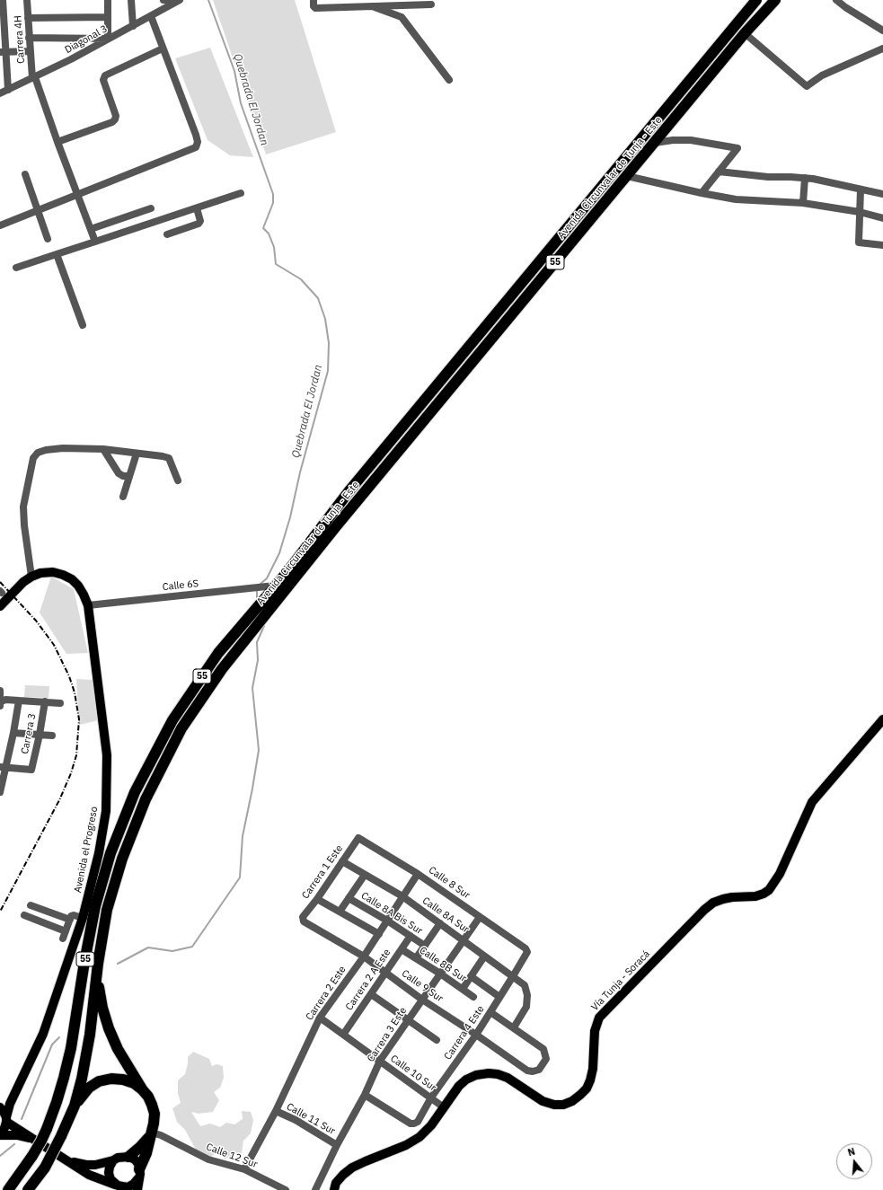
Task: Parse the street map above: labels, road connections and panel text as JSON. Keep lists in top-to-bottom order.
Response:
{
  "streets": {
    "highway": ["Avenida Circunvalar de Tunja - Este", "55"],
    "main road": ["Avenida el Progreso", "Vía Tunja - Soracá"],
    "street": [
      "Carrera 4H",
      "Diagonal 3",
      "Calle 6S",
      "Carrera 3",
      "Carrera 1 Este",
      "Calle 8 Sur",
      "Calle 8A Bis Sur",
      "Calle 8A Sur",
      "Calle 8B Sur",
      "Carrera 2 A Este",
      "Calle 9 Sur",
      "Carrera 2 Este",
      "Carrera 4 Este",
      "Carrera 3 Este",
      "Calle 10 Sur",
      "Calle 11 Sur",
      "Calle 12 Sur"
    ]
  },
  "crossings": [
    ["Carrera 4H", "Diagonal 3"],
    ["Avenida Circunvalar de Tunja - Este", "Calle 6S"],
    ["Calle 6S", "Avenida el Progreso"],
    ["Carrera 1 Este", "Calle 8 Sur"],
    ["Carrera 1 Este", "Calle 8A Sur"],
    ["Carrera 1 Este", "Calle 9 Sur"],
    ["Calle 8 Sur", "Carrera 2 Este"],
    ["Calle 8 Sur", "Carrera 4 Este"],
    ["Calle 8 Sur", "Carrera 3 Este"],
    ["Calle 8A Bis Sur", "Carrera 2 A Este"],
    ["Calle 8A Bis Sur", "Carrera 2 Este"],
    ["Calle 8A Sur", "Calle 9 Sur"],
    ["Calle 8A Sur", "Carrera 2 Este"],
    ["Calle 8A Sur", "Carrera 4 Este"],
    ["Calle 8A Sur", "Carrera 3 Este"],
    ["Calle 8B Sur", "Carrera 2 A Este"],
    ["Calle 8B Sur", "Carrera 3 Este"],
    ["Carrera 2 A Este", "Calle 9 Sur"],
    ["Carrera 2 A Este", "Calle 10 Sur"],
    ["Vía Tunja - Soracá", "Calle 10 Sur"],
    ["Calle 9 Sur", "Carrera 2 Este"],
    ["Calle 9 Sur", "Carrera 4 Este"],
    ["Calle 9 Sur", "Carrera 3 Este"],
    ["Carrera 2 Este", "Calle 10 Sur"],
    ["Carrera 2 Este", "Calle 11 Sur"],
    ["Carrera 2 Este", "Calle 12 Sur"],
    ["Carrera 4 Este", "Calle 10 Sur"],
    ["Carrera 3 Este", "Calle 10 Sur"],
    ["Carrera 3 Este", "Calle 11 Sur"]
  ],
  "water": ["Quebrada El Jordan"],
  "north": "top"
}
